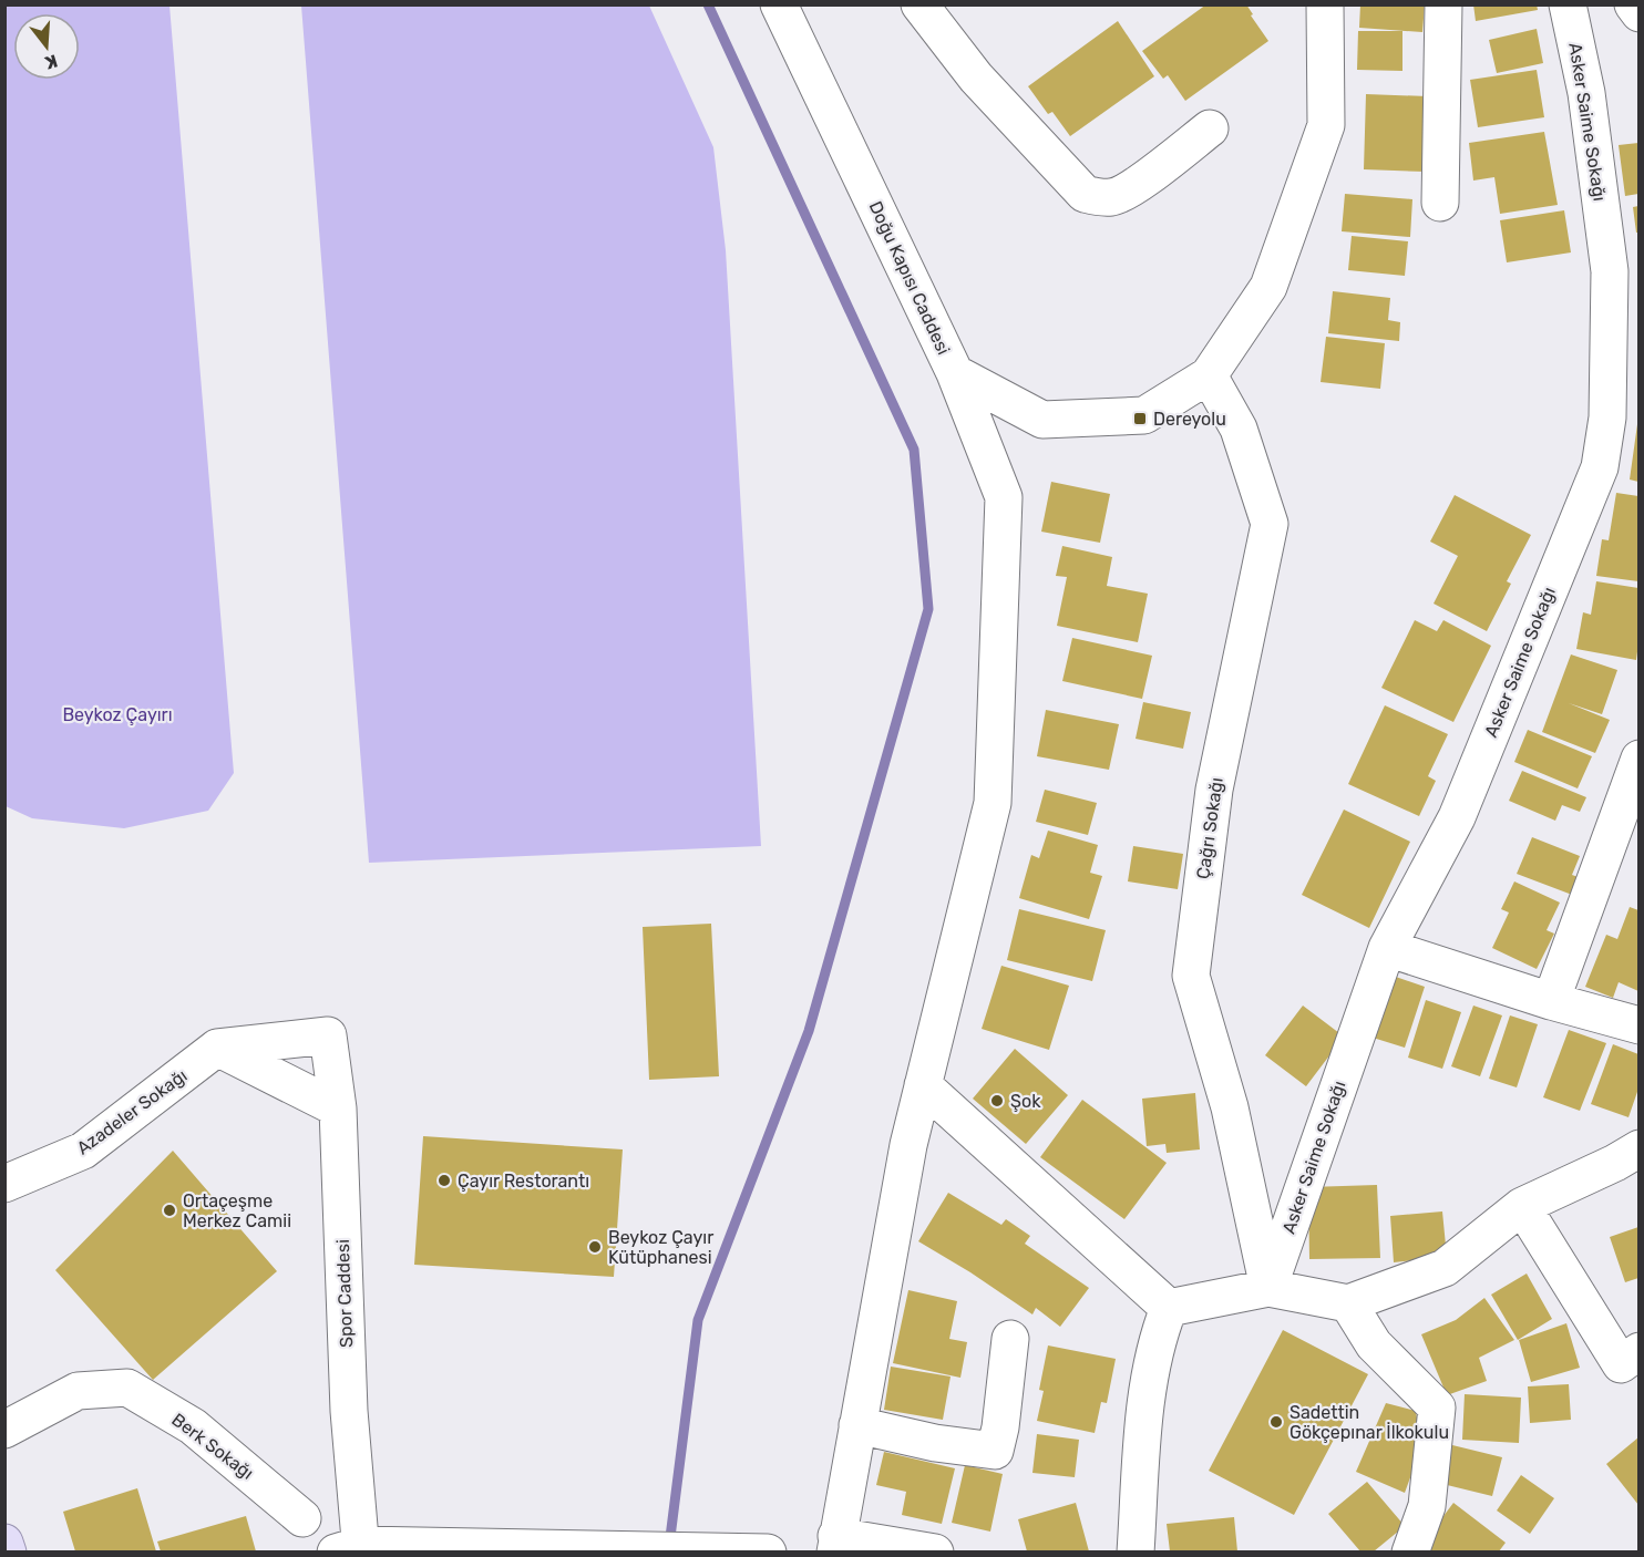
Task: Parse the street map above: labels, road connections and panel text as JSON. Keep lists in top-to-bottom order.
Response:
{
  "streets": {
    "street": [
      "Asker Saime Sokağı",
      "Doğu Kapısı Caddesi",
      "Çağrı Sokağı",
      "Azadeler Sokağı",
      "Spor Caddesi",
      "Berk Sokağı"
    ]
  },
  "crossings": [
    ["Asker Saime Sokağı", "Çağrı Sokağı"],
    ["Doğu Kapısı Caddesi", "Çağrı Sokağı"],
    ["Azadeler Sokağı", "Spor Caddesi"]
  ],
  "parks": ["Beykoz Çayırı"],
  "places": {
    "transit": ["Dereyolu"],
    "other": [
      "Şok",
      "Çayır Restorantı",
      "Ortaçeşme Merkez Camii",
      "Beykoz Çayır Kütüphanesi",
      "Sadettin Gökçepınar İlkokulu"
    ]
  },
  "north": "bottom"
}
